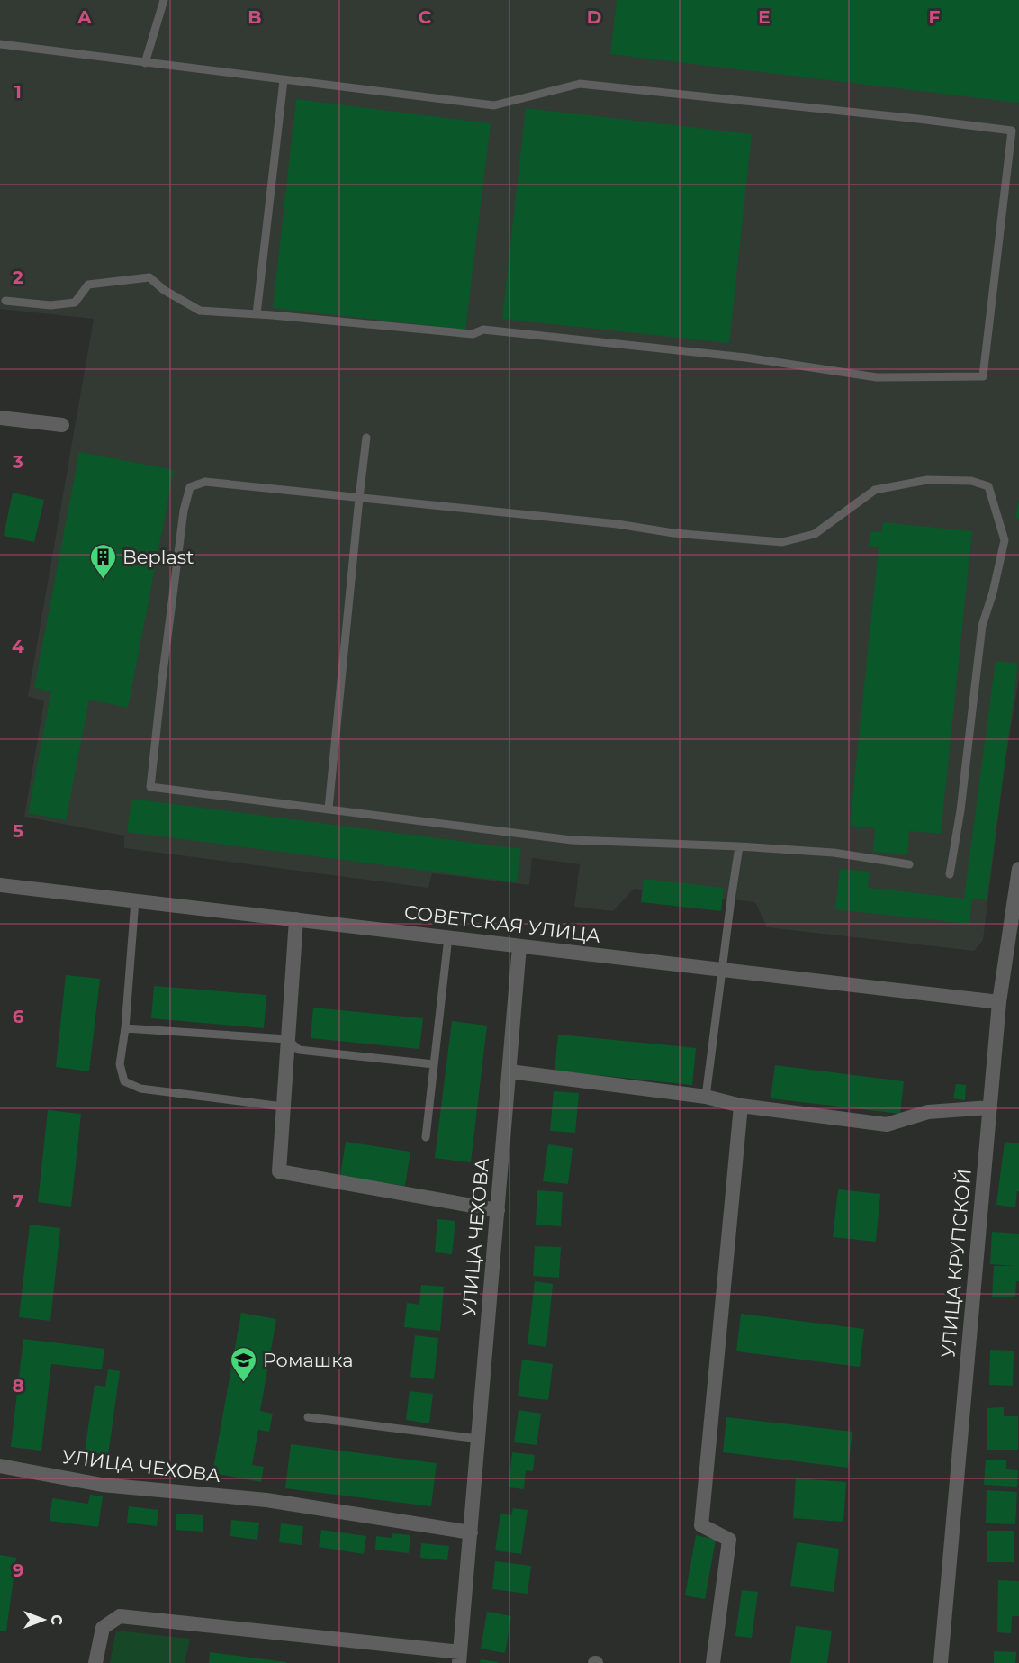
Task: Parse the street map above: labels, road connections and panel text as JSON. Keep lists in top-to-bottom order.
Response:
{
  "streets": {
    "street": ["СОВЕТСКАЯ УЛИЦА", "УЛИЦА ЧЕХОВА", "УЛИЦА КРУПСКОЙ"]
  },
  "crossings": [
    ["СОВЕТСКАЯ УЛИЦА", "УЛИЦА ЧЕХОВА"],
    ["СОВЕТСКАЯ УЛИЦА", "УЛИЦА КРУПСКОЙ"]
  ],
  "places": {
    "building": ["Beplast"],
    "school or university": ["Ромашка"]
  },
  "north": "right",
  "grid": {
    "columns": [
      "A",
      "B",
      "C",
      "D",
      "E",
      "F"
    ],
    "rows": [
      "1",
      "2",
      "3",
      "4",
      "5",
      "6",
      "7",
      "8",
      "9"
    ]
  }
}
